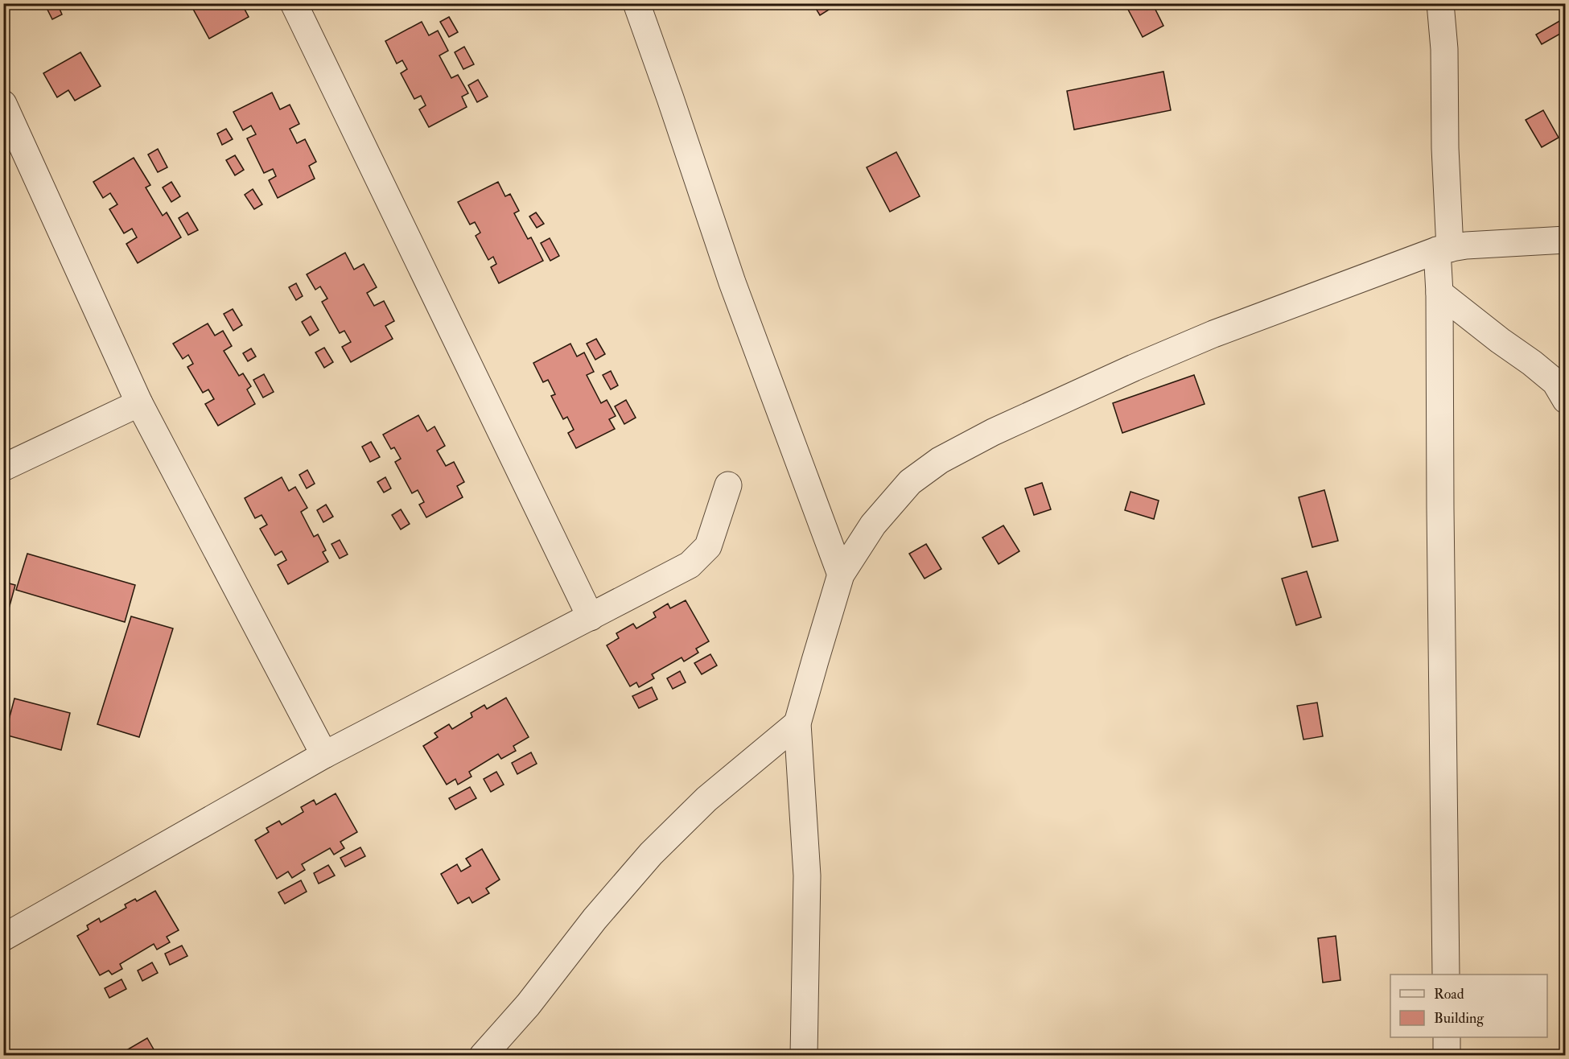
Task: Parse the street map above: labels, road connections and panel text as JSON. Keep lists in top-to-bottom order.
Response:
{
  "legend": ["Road", "Building"]
}
